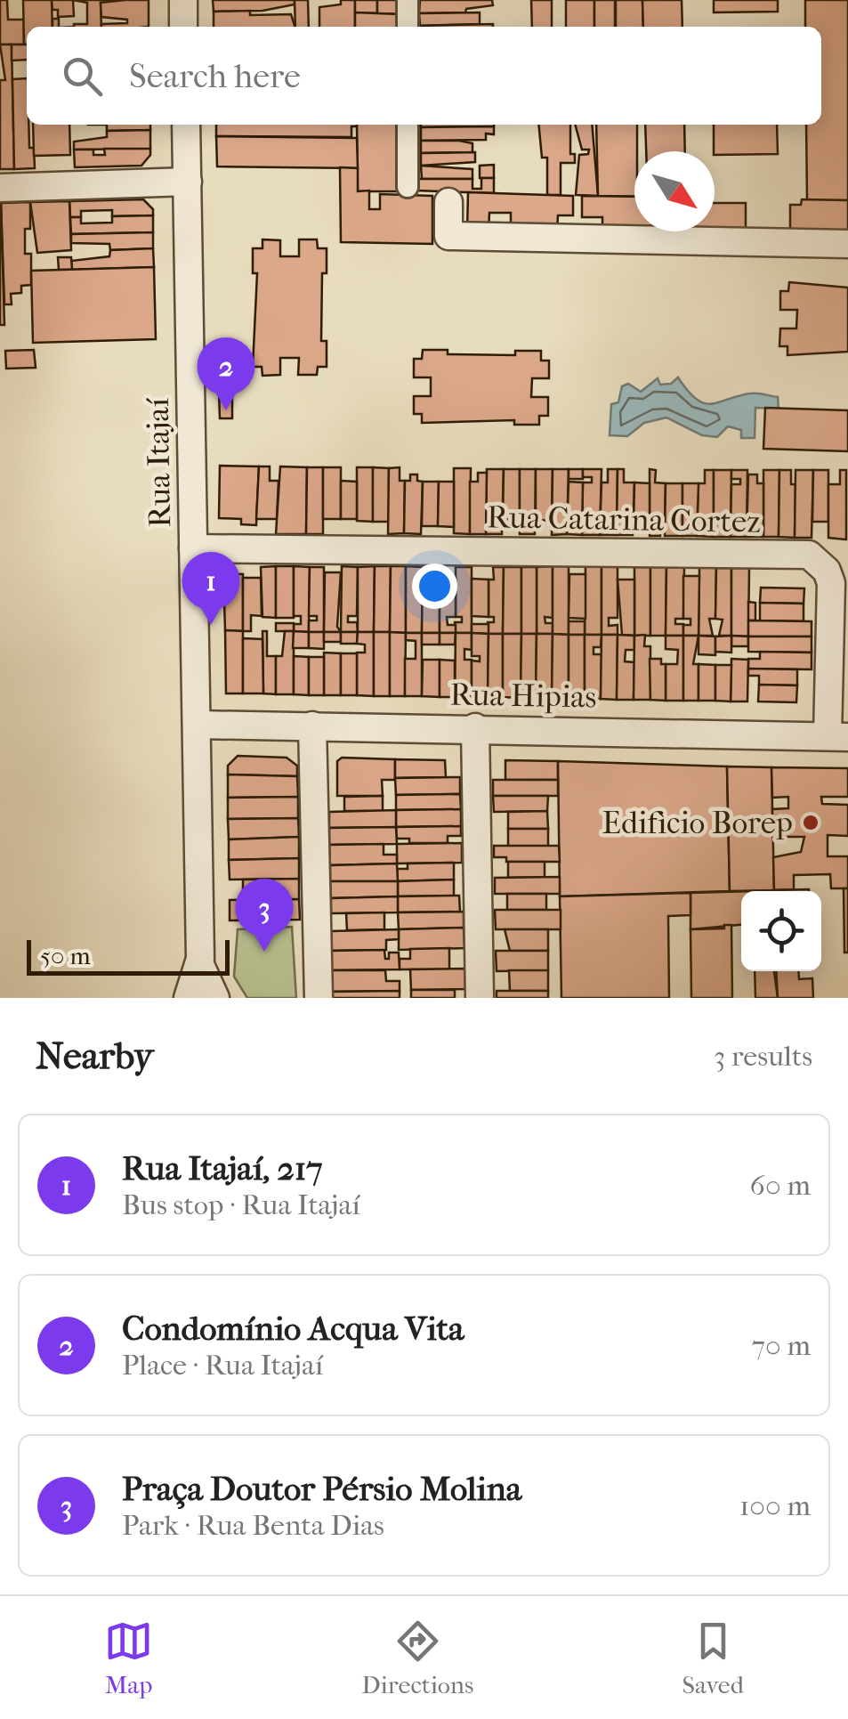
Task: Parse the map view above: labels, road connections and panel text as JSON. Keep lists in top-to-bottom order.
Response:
{
  "streets": {
    "street": ["Rua Itajaí", "Rua Catarina Cortez", "Rua Hipias"]
  },
  "crossings": [
    ["Rua Itajaí", "Rua Catarina Cortez"],
    ["Rua Itajaí", "Rua Hipias"],
    ["Rua Catarina Cortez", "Rua Hipias"]
  ],
  "places": ["Edifìcio Borep"],
  "scale_bar": "50 m",
  "north": "bottom right",
  "page": {
    "search": "Search here",
    "pins": ["2", "1", "3"],
    "scale": "50 m",
    "heading": ["Nearby", "3 results"],
    "list": [
      {
        "mark": "1",
        "name": "Rua Itajaí, 217",
        "note": "Bus stop · Rua Itajaí",
        "value": "60 m"
      },
      {
        "mark": "2",
        "name": "Condomínio Acqua Vita",
        "note": "Place · Rua Itajaí",
        "value": "70 m"
      },
      {
        "mark": "3",
        "name": "Praça Doutor Pérsio Molina",
        "note": "Park · Rua Benta Dias",
        "value": "100 m"
      }
    ],
    "nav": ["Map", "Directions", "Saved"]
  }
}
